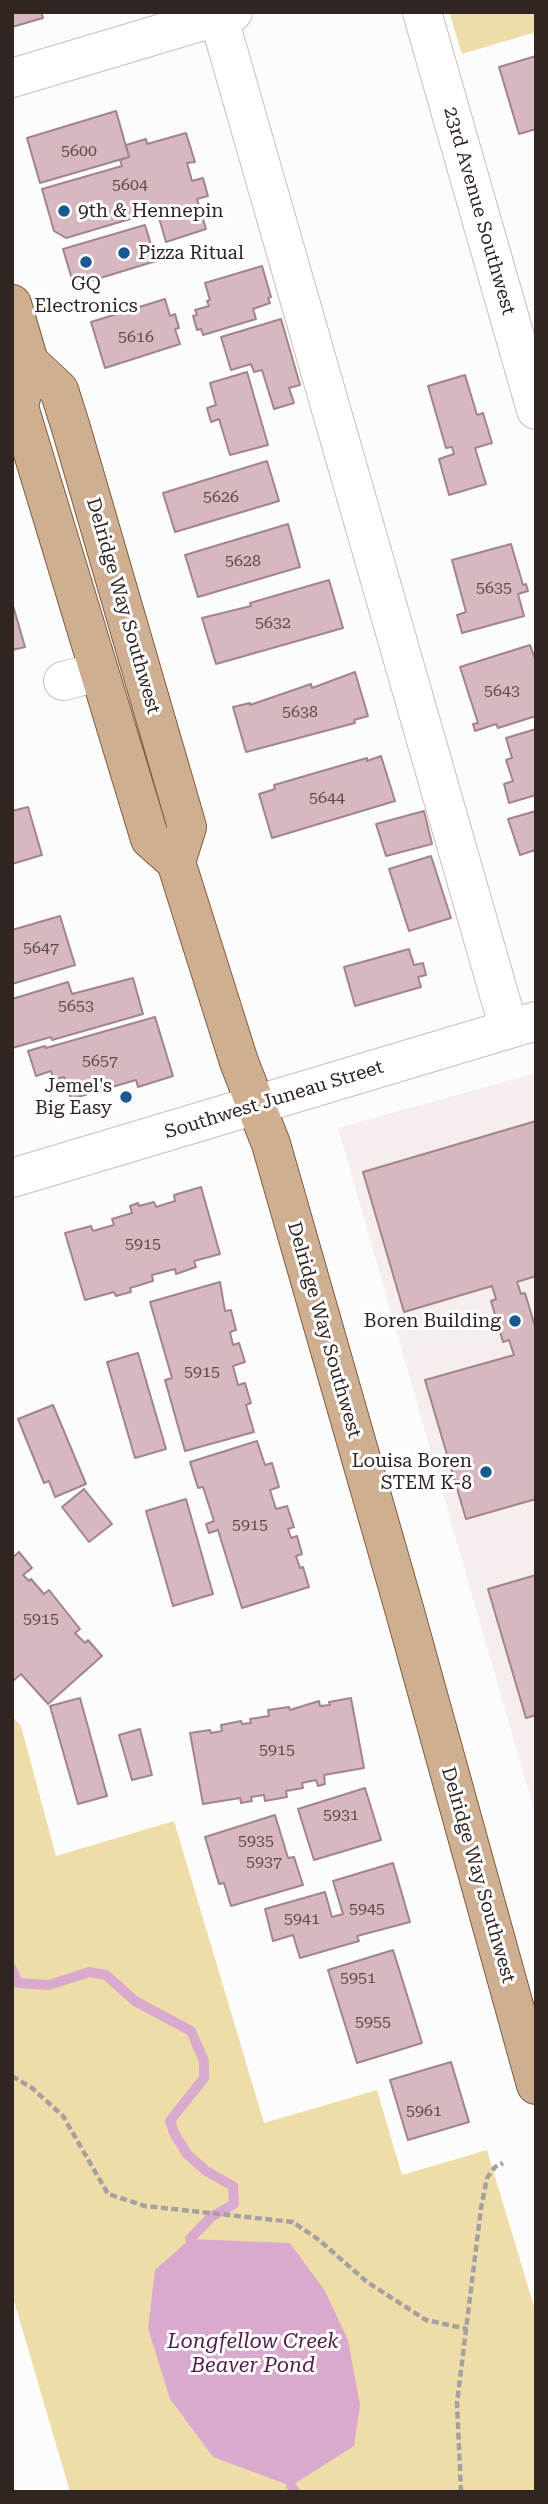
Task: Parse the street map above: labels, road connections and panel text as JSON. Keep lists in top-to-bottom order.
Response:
{
  "streets": {
    "main road": ["Delridge Way Southwest"],
    "street": ["23rd Avenue Southwest", "Southwest Juneau Street"]
  },
  "crossings": [
    ["Delridge Way Southwest", "Southwest Juneau Street"]
  ],
  "water": ["Longfellow Creek Beaver Pond"],
  "places": [
    "9th & Hennepin",
    "Pizza Ritual",
    "GQ Electronics",
    "Jemel's Big Easy",
    "Boren Building",
    "Louisa Boren STEM K-8"
  ],
  "house_numbers": [
    "5600",
    "5604",
    "5616",
    "5626",
    "5628",
    "5635",
    "5632",
    "5643",
    "5638",
    "5644",
    "5647",
    "5653",
    "5657",
    "5915",
    "5915",
    "5915",
    "5915",
    "5915",
    "5931",
    "5935",
    "5937",
    "5945",
    "5941",
    "5951",
    "5955",
    "5961"
  ]
}
